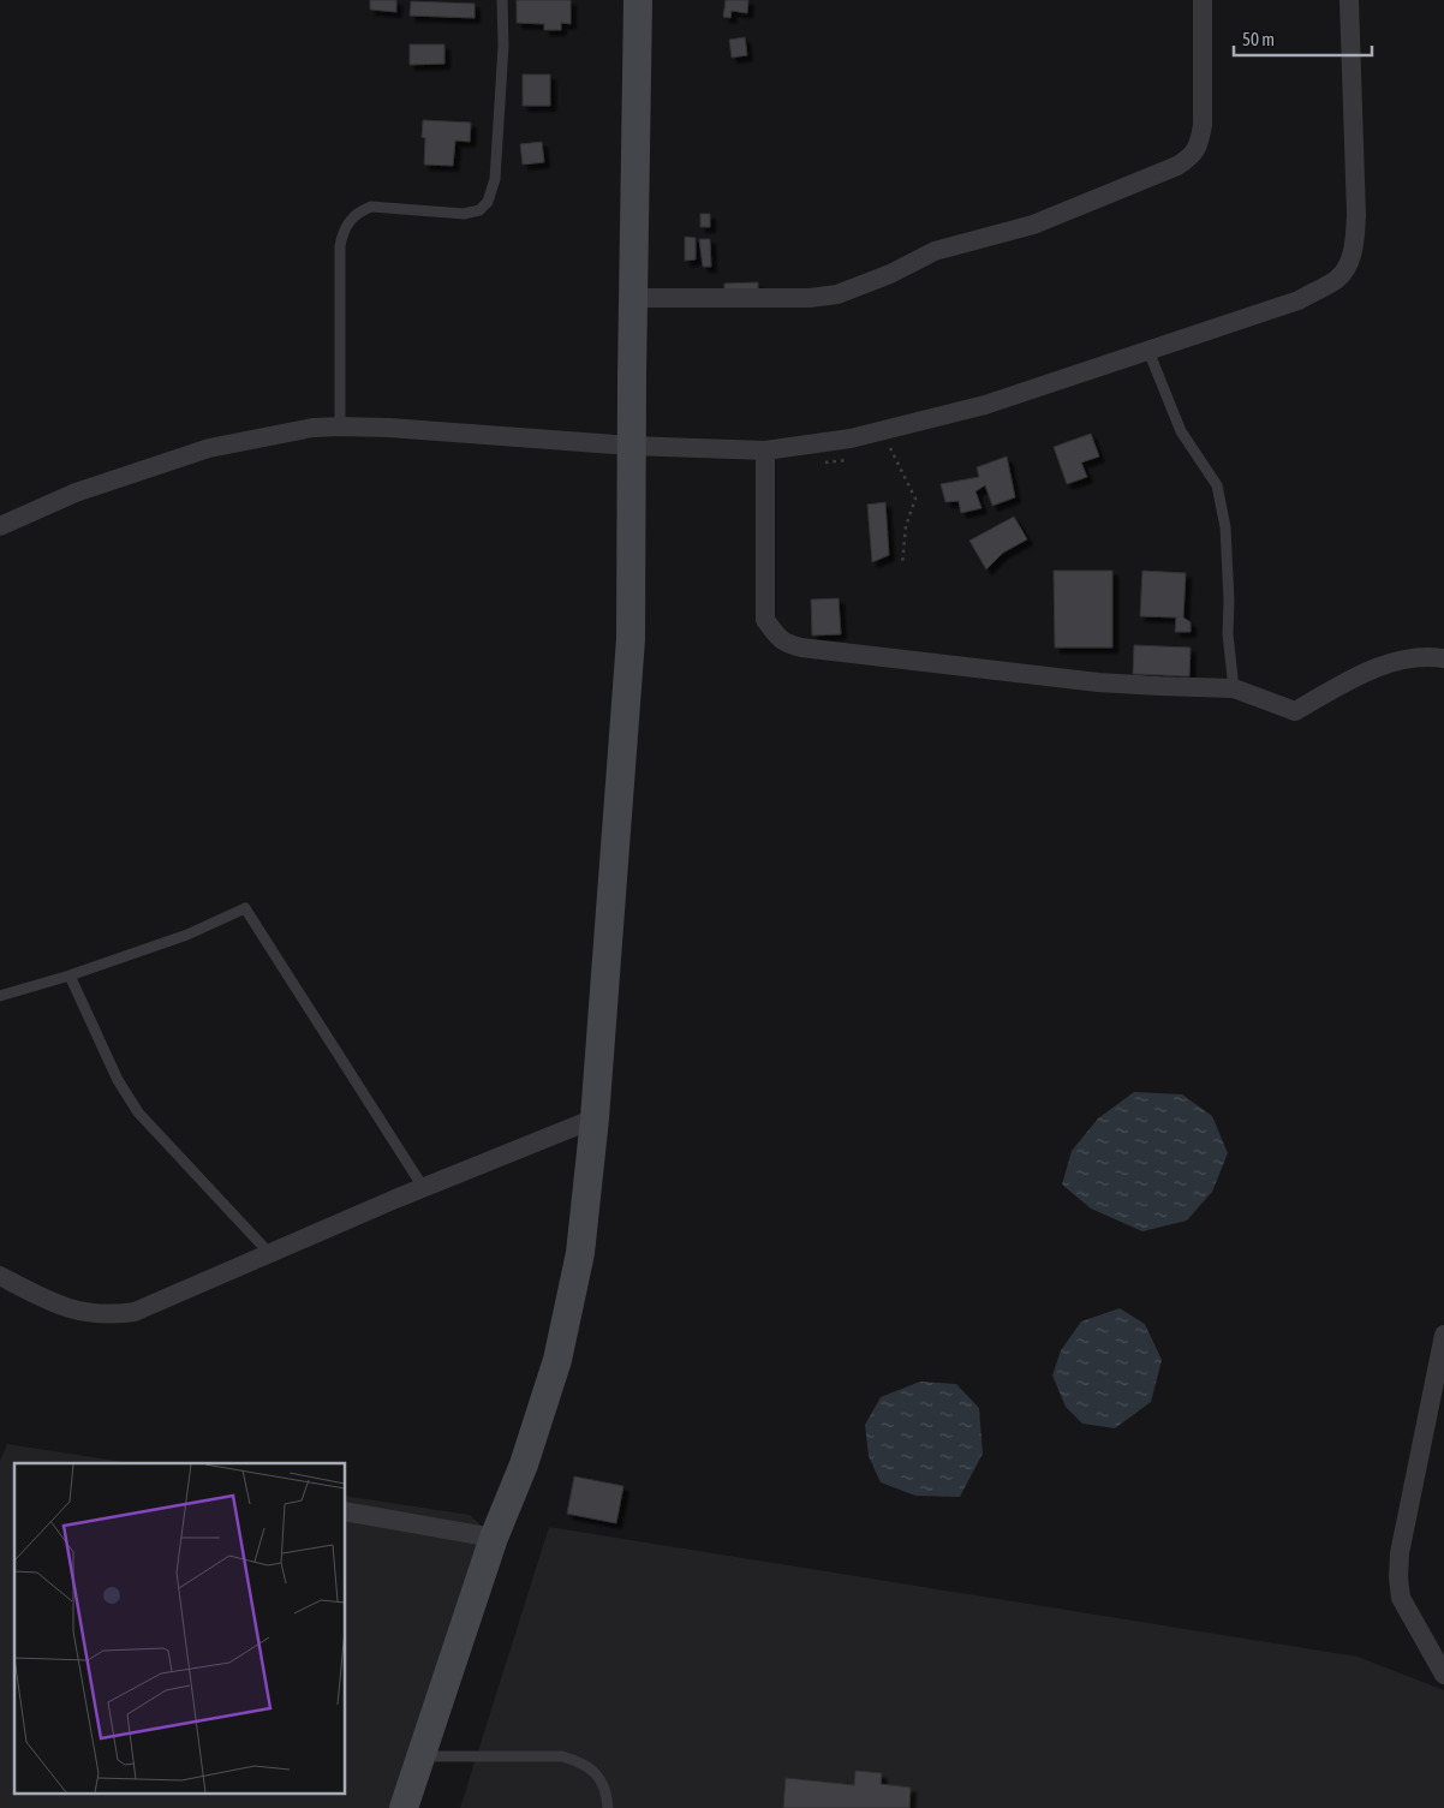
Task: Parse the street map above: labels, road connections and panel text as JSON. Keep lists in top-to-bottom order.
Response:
{
  "scale_bar": "50 m"
}
